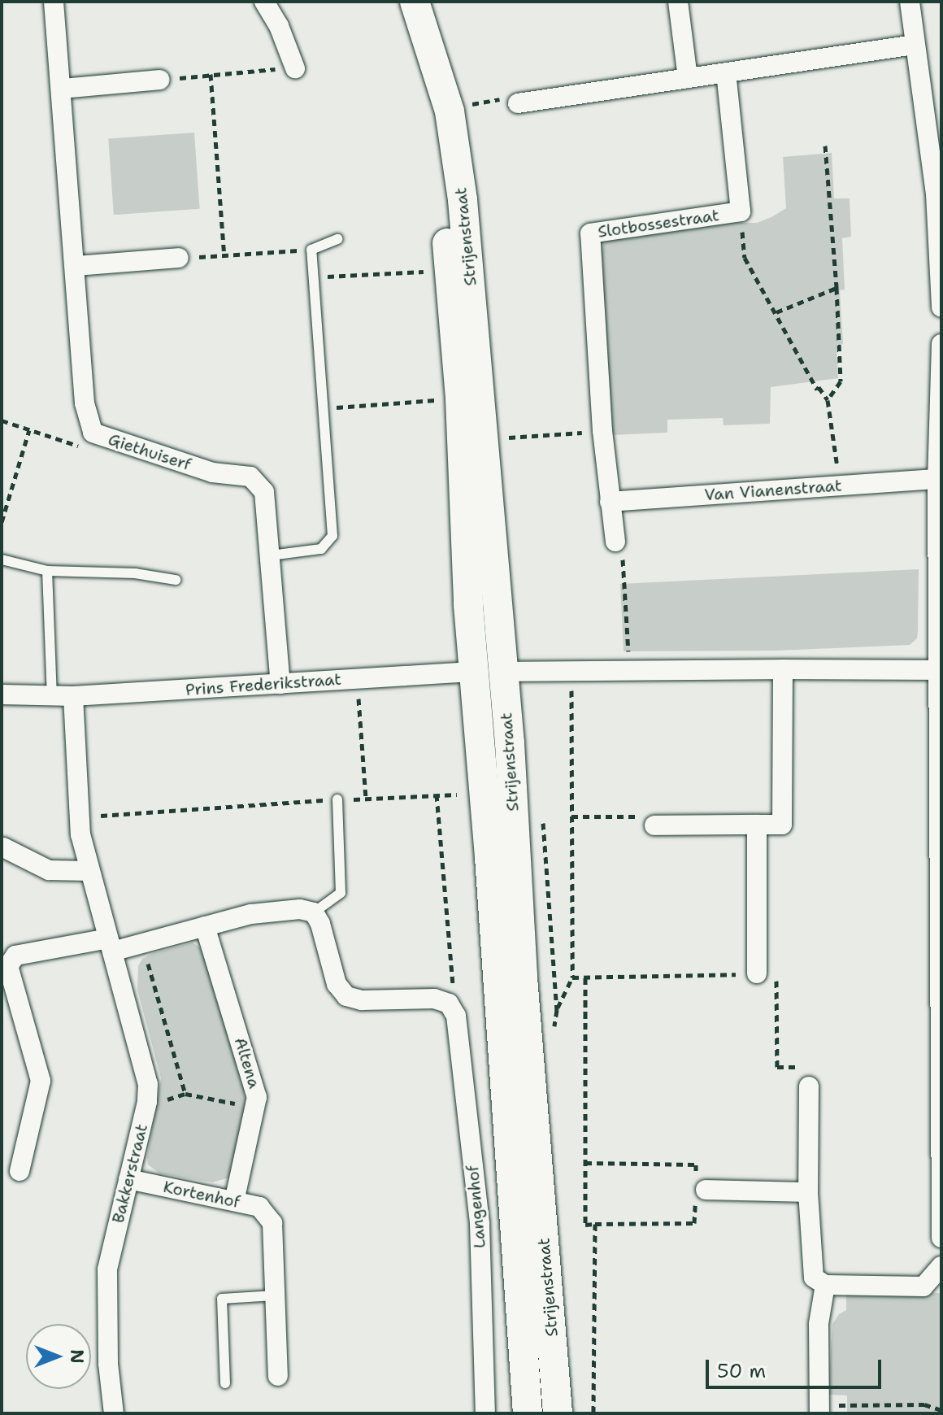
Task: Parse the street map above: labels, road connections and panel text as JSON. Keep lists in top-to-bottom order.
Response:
{
  "streets": {
    "street": [
      "Slotbossestraat",
      "Strijenstraat",
      "Giethuiserf",
      "Van Vianenstraat",
      "Prins Frederikstraat",
      "Altena",
      "Bakkerstraat",
      "Kortenhof",
      "Langenhof"
    ]
  },
  "crossings": [
    ["Slotbossestraat", "Van Vianenstraat"],
    ["Strijenstraat", "Prins Frederikstraat"],
    ["Giethuiserf", "Prins Frederikstraat"],
    ["Prins Frederikstraat", "Bakkerstraat"],
    ["Altena", "Kortenhof"],
    ["Bakkerstraat", "Kortenhof"]
  ],
  "scale_bar": "50 m",
  "north": "right"
}
